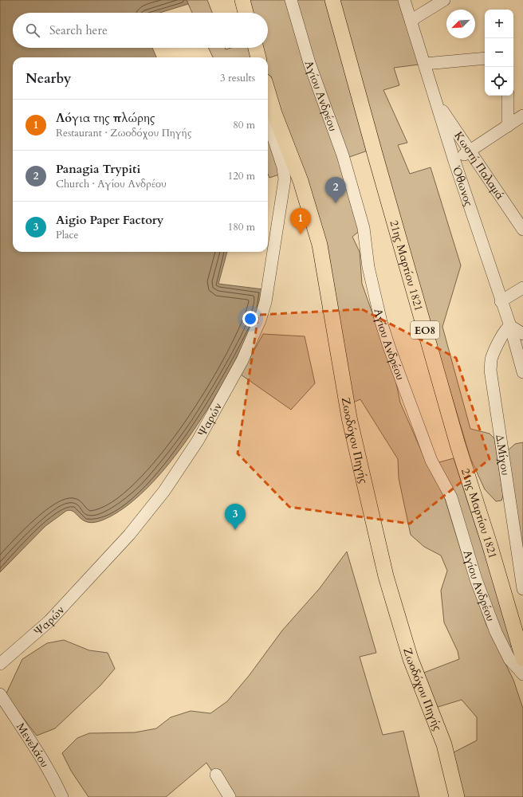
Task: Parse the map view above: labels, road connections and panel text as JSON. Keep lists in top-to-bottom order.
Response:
{
  "streets": {
    "main road": ["21ης Μαρτίου 1821", "ΕΟ8", "Ζωοδόχου Πηγής"],
    "street": [
      "Αγίου Ανδρέου",
      "Κωστή Παλαμά",
      "Όθωνος",
      "Ψαρών",
      "Δ.Μίχου",
      "Μενελάου"
    ]
  },
  "crossings": [
    ["Κωστή Παλαμά", "Όθωνος"],
    ["Όθωνος", "Δ.Μίχου"],
    ["Ψαρών", "Ζωοδόχου Πηγής"]
  ],
  "north": "bottom left",
  "page": {
    "map_buttons": ["+", "−"],
    "search": "Search here",
    "heading": ["Nearby", "3 results"],
    "list": [
      {
        "mark": "1",
        "name": "Λόγια της πλώρης",
        "note": "Restaurant · Ζωοδόχου Πηγής",
        "value": "80 m"
      },
      {
        "mark": "2",
        "name": "Panagia Trypiti",
        "note": "Church · Αγίου Ανδρέου",
        "value": "120 m"
      },
      {
        "mark": "3",
        "name": "Aigio Paper Factory",
        "note": "Place",
        "value": "180 m"
      }
    ],
    "pins": ["2", "1", "3"]
  }
}
